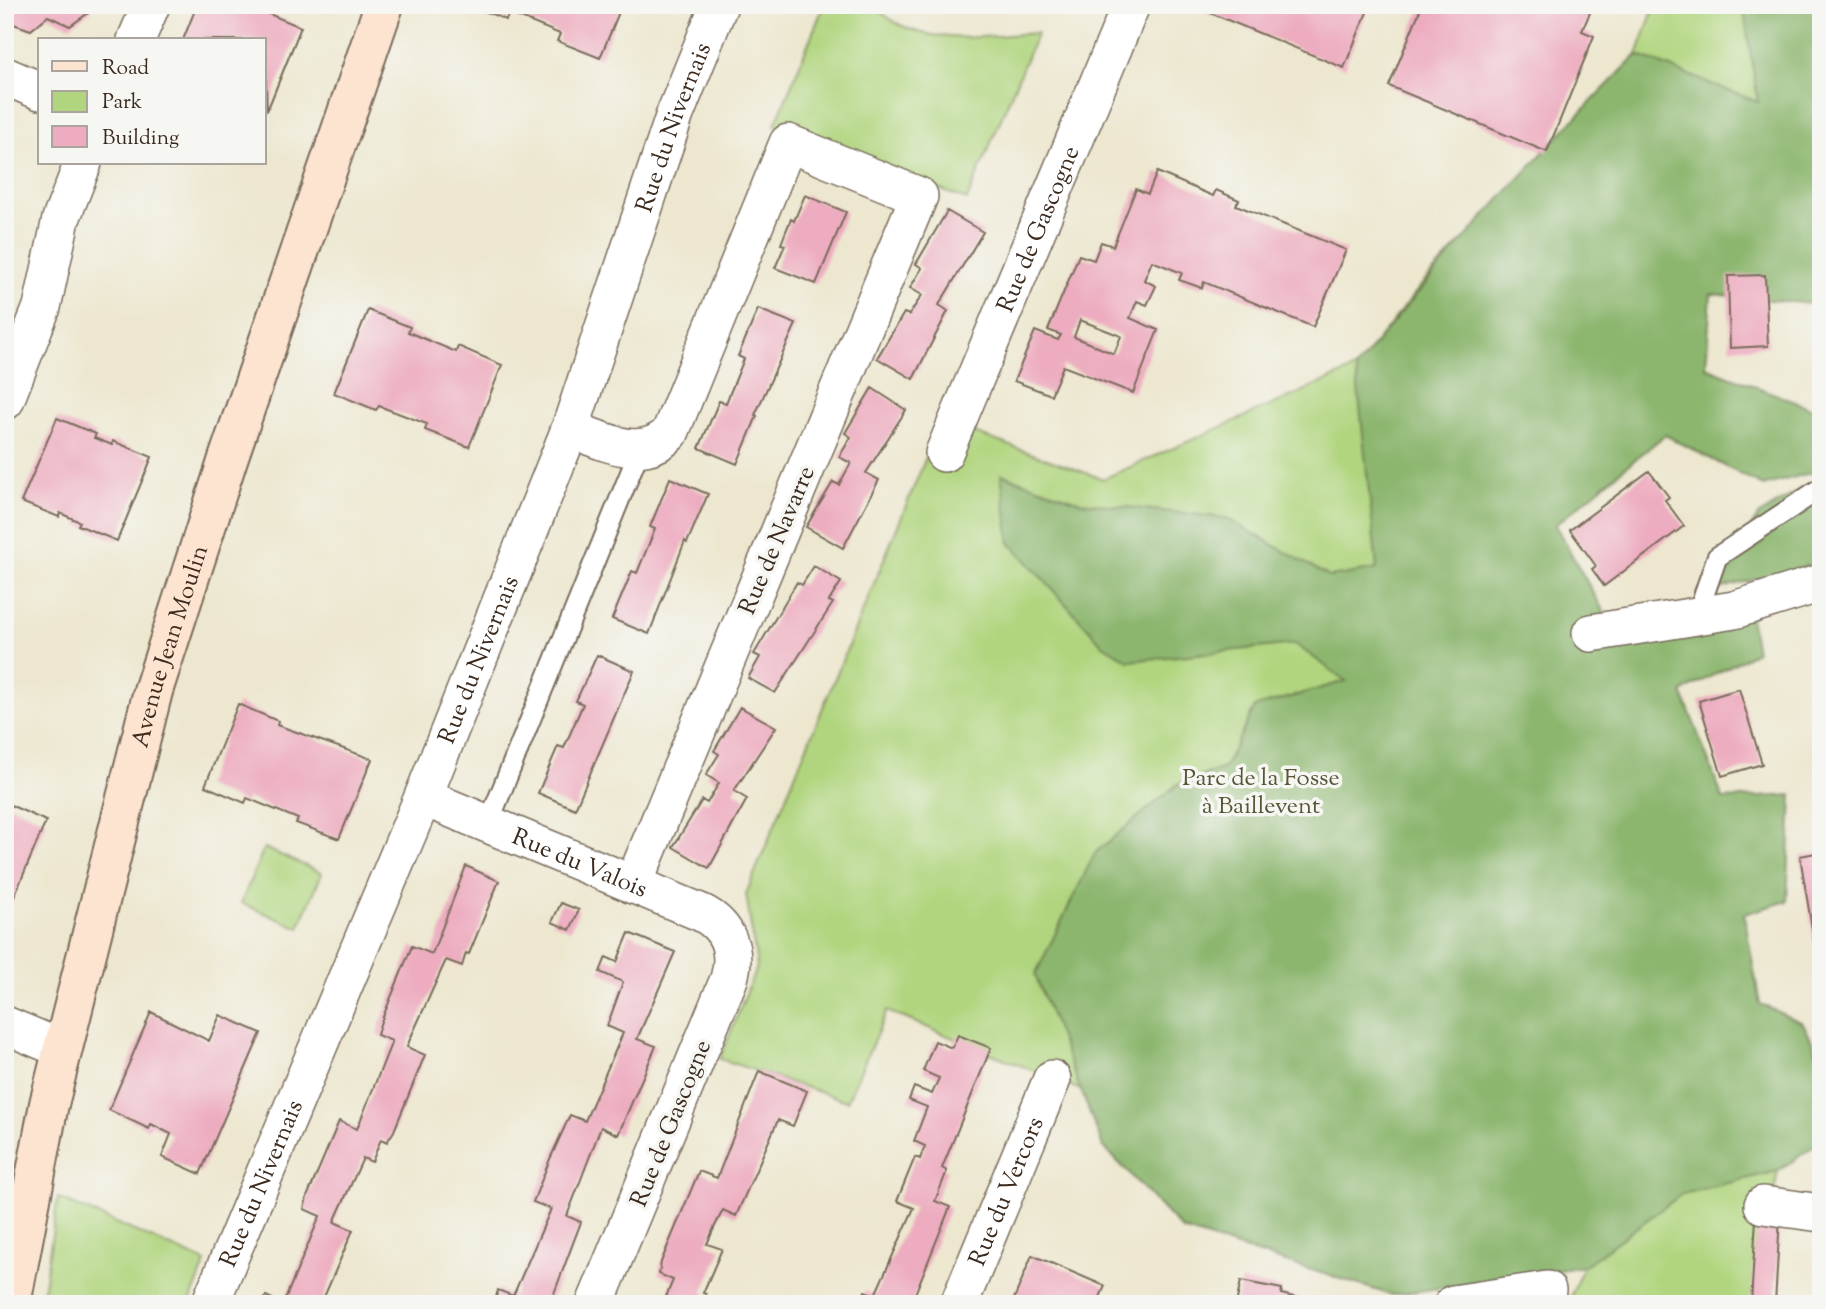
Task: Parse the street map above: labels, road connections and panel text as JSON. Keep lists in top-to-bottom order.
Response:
{
  "streets": {
    "street": [
      "Rue du Nivernais",
      "Rue de Gascogne",
      "Rue de Navarre",
      "Avenue Jean Moulin",
      "Rue du Valois",
      "Rue du Vercors"
    ]
  },
  "crossings": [
    ["Rue du Nivernais", "Rue du Valois"],
    ["Rue de Gascogne", "Rue du Valois"],
    ["Rue de Navarre", "Rue du Valois"]
  ],
  "parks": ["Parc de la Fosse à Baillevent"],
  "legend": ["Road", "Park", "Building"]
}
